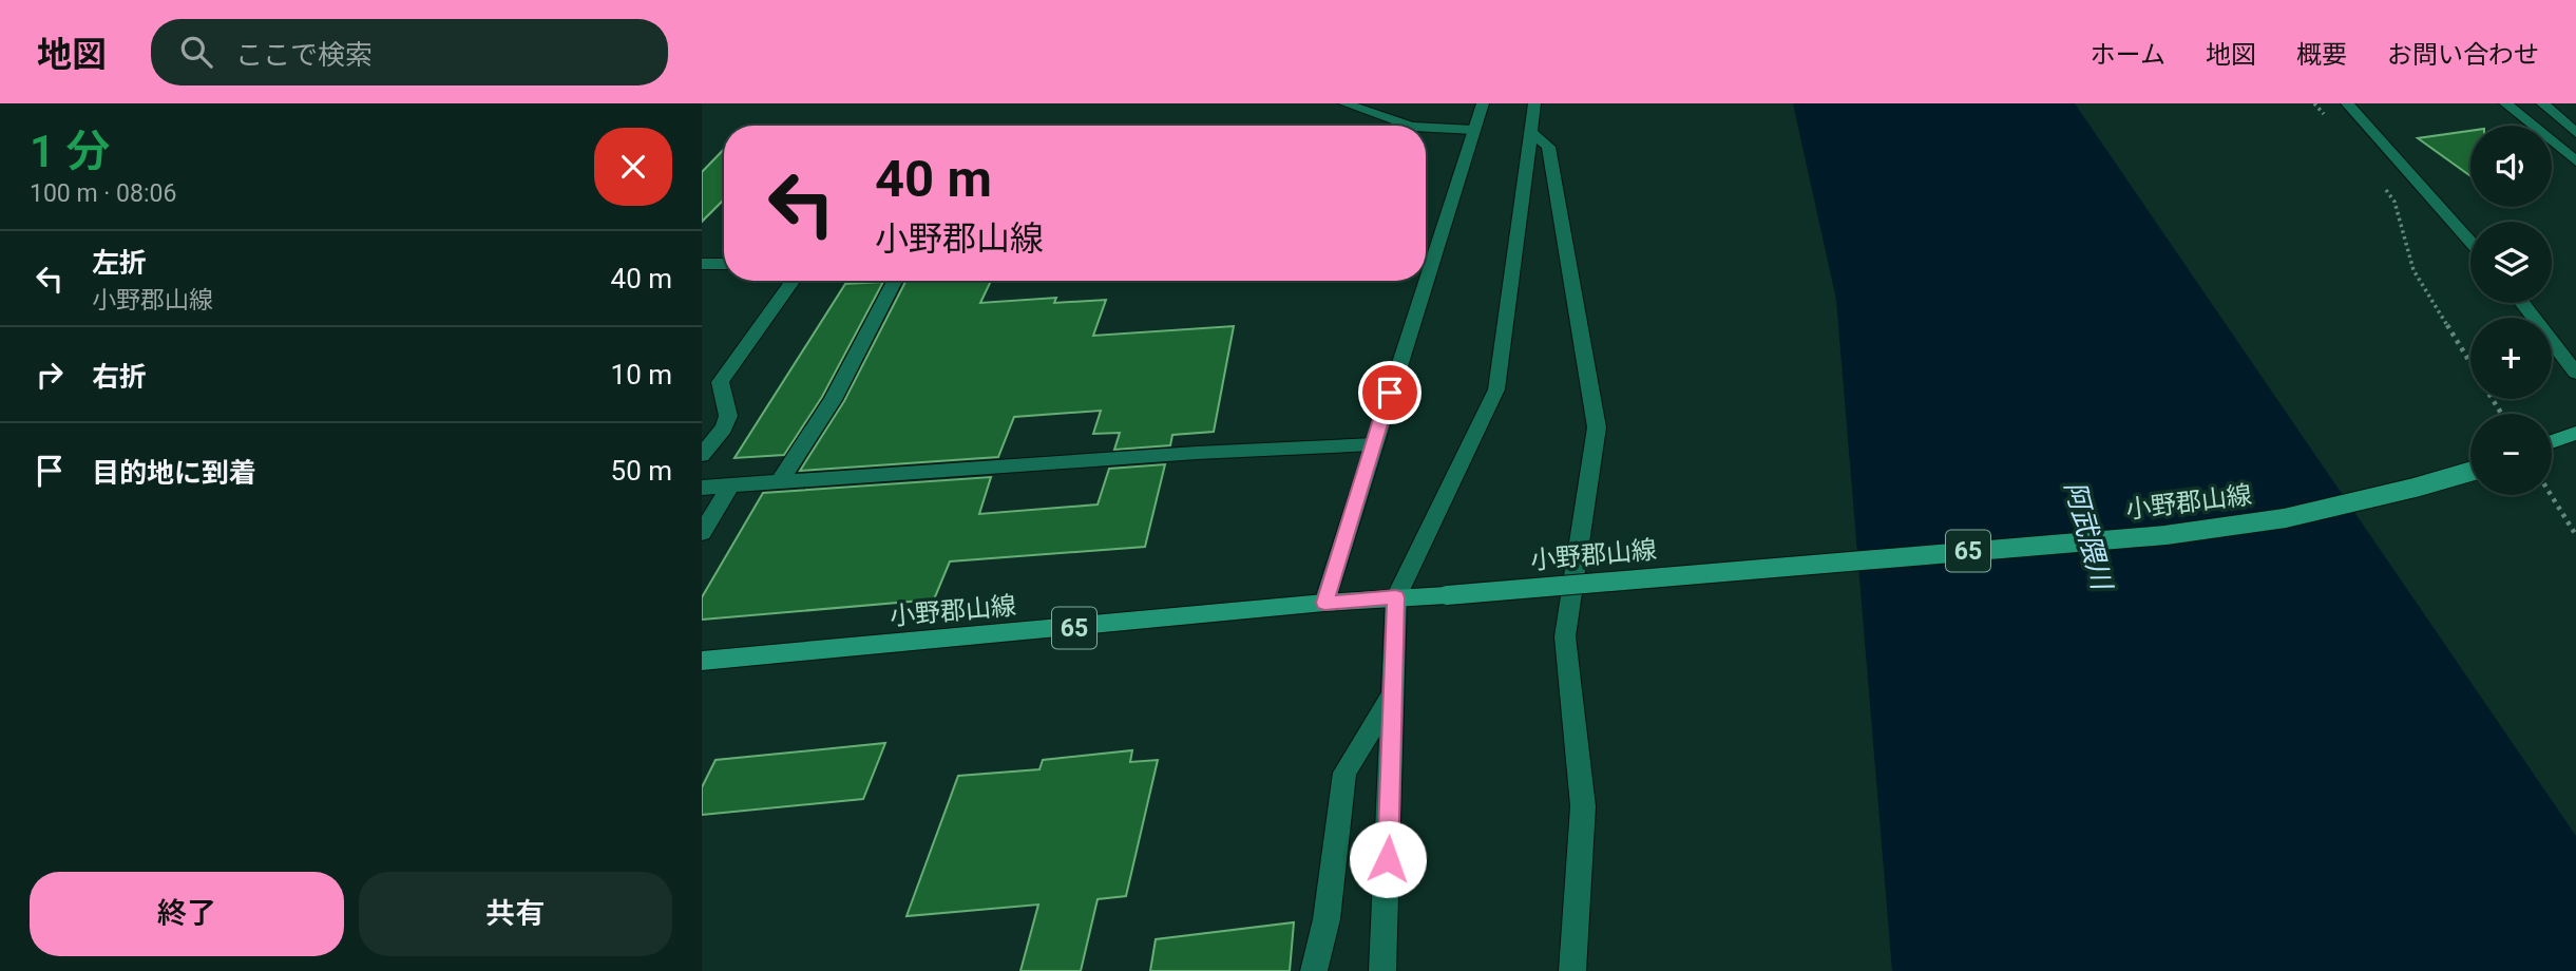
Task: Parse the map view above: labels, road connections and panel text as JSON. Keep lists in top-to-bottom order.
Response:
{
  "streets": {
    "main road": ["小野郡山線", "65"]
  },
  "water": ["阿武隈川"],
  "page": {
    "header": "地図",
    "search": "ここで検索",
    "nav": [
      "ホーム",
      "地図",
      "概要",
      "お問い合わせ"
    ],
    "heading": ["1 分", "100 m · 08:06"],
    "map_buttons": ["+", "−"],
    "turn": ["40 m", "小野郡山線"],
    "list": [
      {
        "name": "左折",
        "note": "小野郡山線",
        "value": "40 m"
      },
      {
        "name": "右折",
        "value": "10 m"
      },
      {
        "name": "目的地に到着",
        "value": "50 m"
      }
    ],
    "buttons": ["終了", "共有"]
  }
}
